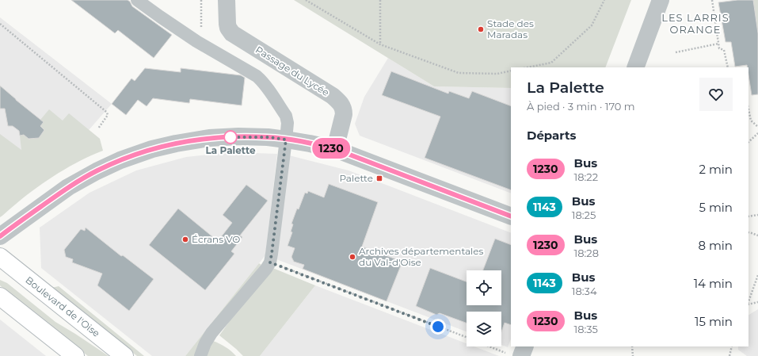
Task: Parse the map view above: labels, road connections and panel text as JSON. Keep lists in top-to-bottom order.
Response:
{
  "streets": {
    "main road": ["Boulevard de l'Oise"],
    "street": ["Passage du Lycée"]
  },
  "districts": ["LES LARRIS ORANGE"],
  "places": {
    "other": [
      "Stade des Maradas",
      "La Palette",
      "Écrans VO",
      "Archives départementales du Val-d'Oise"
    ],
    "transit": ["Palette"]
  },
  "lines": ["bus line 1230"],
  "page": {
    "on_map": "1230",
    "heading": [
      ["La Palette", "À pied · 3 min · 170 m"],
      "Départs"
    ],
    "list": [
      {
        "mark": "1230",
        "name": "Bus",
        "note": "18:22",
        "value": "2 min"
      },
      {
        "mark": "1143",
        "name": "Bus",
        "note": "18:25",
        "value": "5 min"
      },
      {
        "mark": "1230",
        "name": "Bus",
        "note": "18:28",
        "value": "8 min"
      },
      {
        "mark": "1143",
        "name": "Bus",
        "note": "18:34",
        "value": "14 min"
      },
      {
        "mark": "1230",
        "name": "Bus",
        "note": "18:35",
        "value": "15 min"
      }
    ]
  }
}
